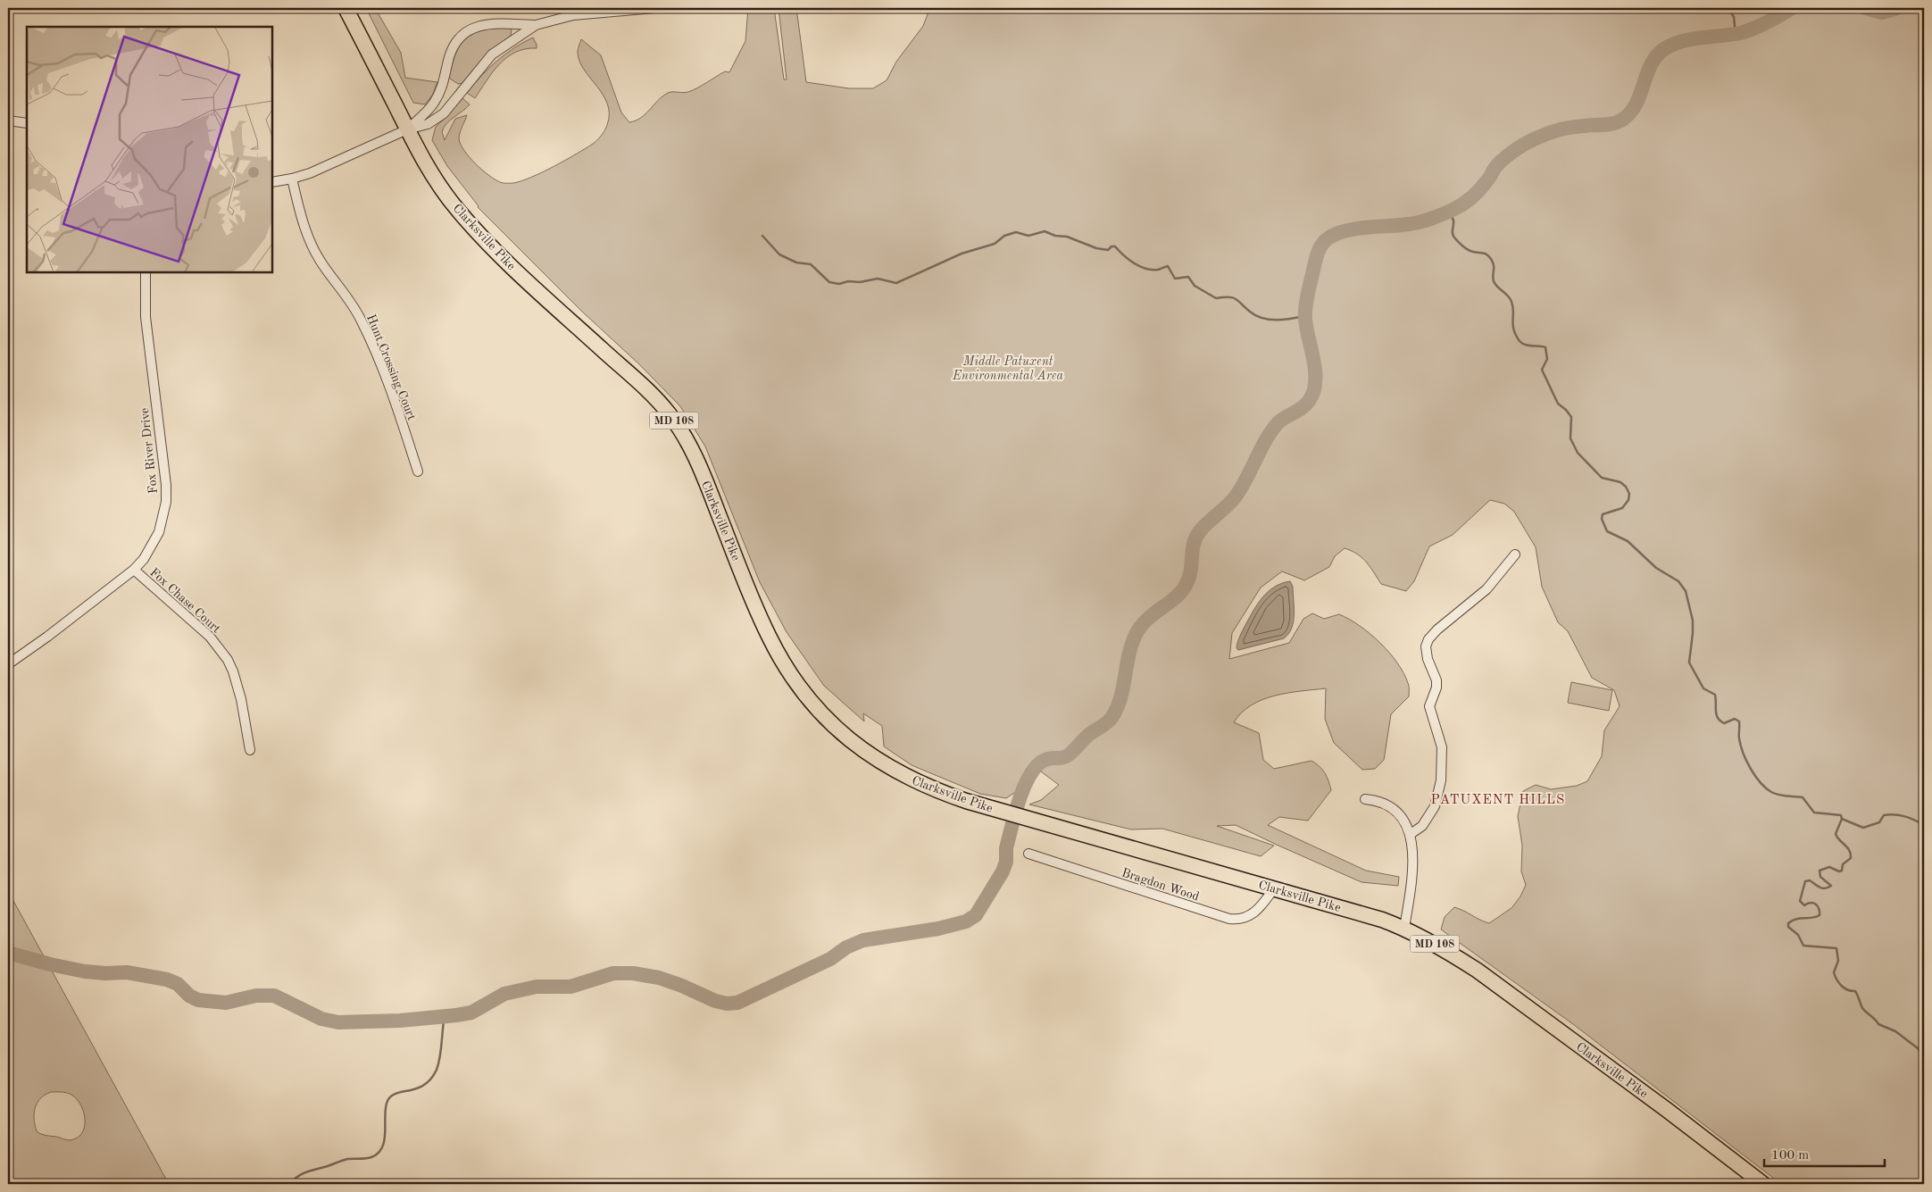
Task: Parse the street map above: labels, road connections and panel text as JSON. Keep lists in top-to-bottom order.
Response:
{
  "streets": {
    "main road": ["Clarksville Pike", "MD 108"],
    "street": [
      "Hunt Crossing Court",
      "Fox River Drive",
      "Fox Chase Court",
      "Bragdon Wood"
    ]
  },
  "crossings": [
    ["Clarksville Pike", "Bragdon Wood"],
    ["Fox River Drive", "Fox Chase Court"]
  ],
  "districts": ["PATUXENT HILLS"],
  "parks": ["Middle Patuxent Environmental Area"],
  "scale_bar": "100 m"
}
